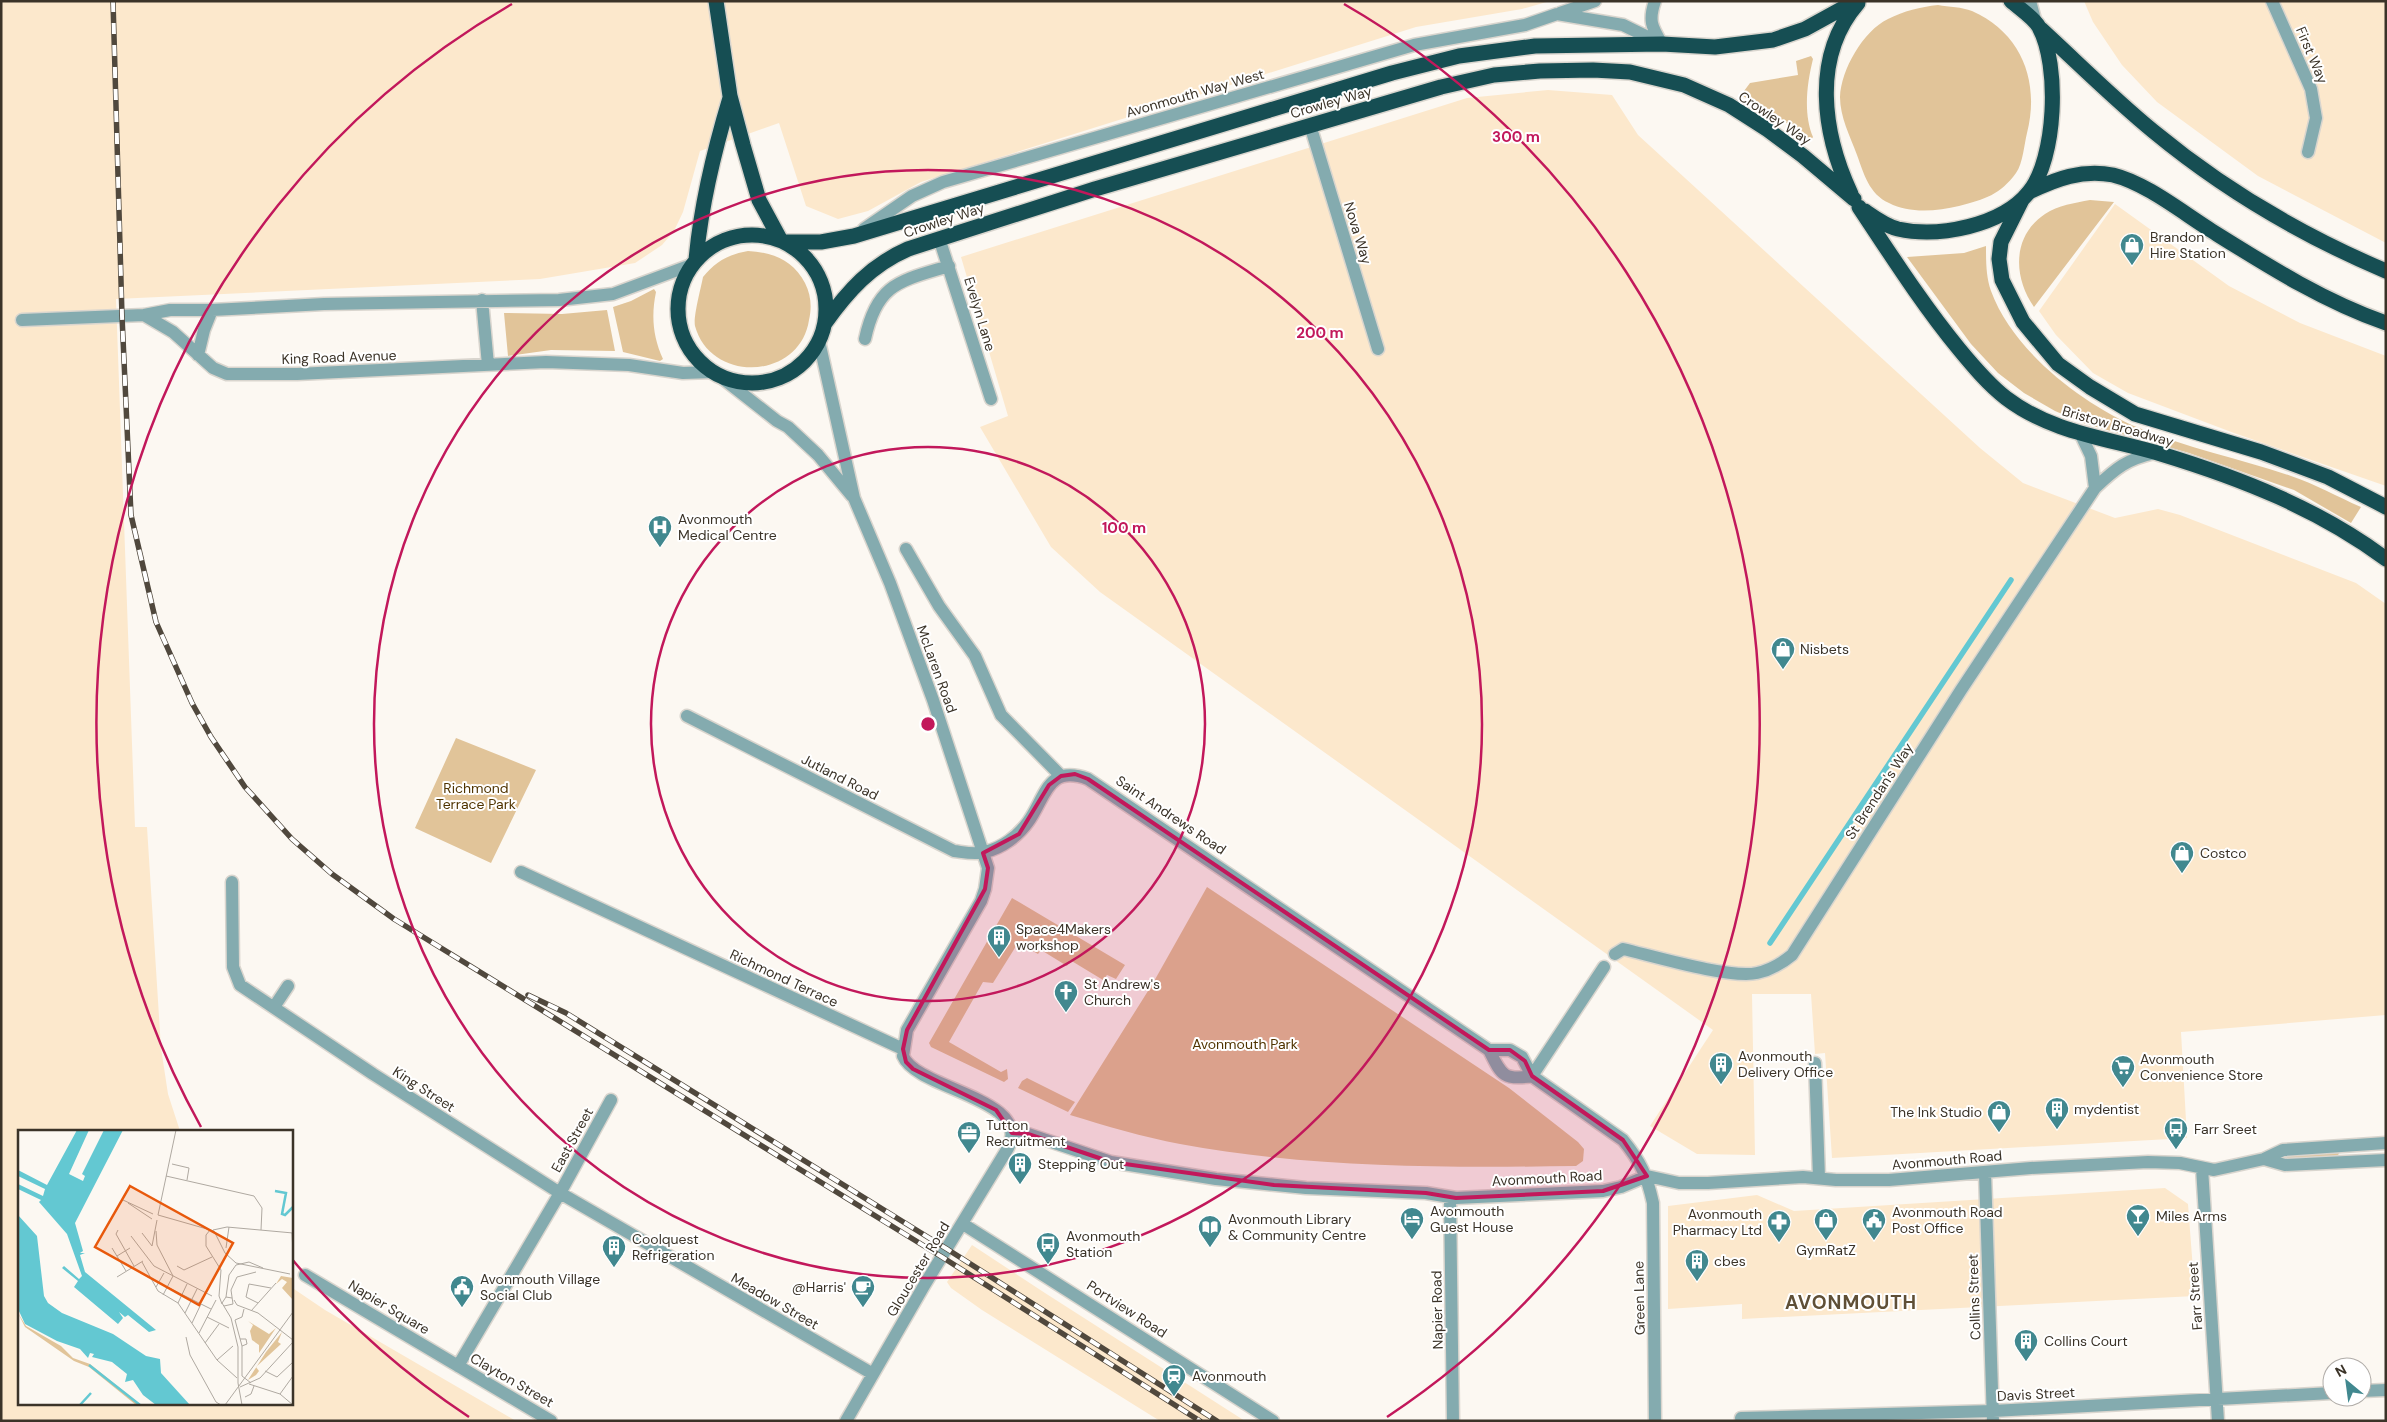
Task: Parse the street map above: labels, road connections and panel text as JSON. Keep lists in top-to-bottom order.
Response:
{
  "streets": {
    "highway": ["Crowley Way", "Bristow Broadway"],
    "street": [
      "First Way",
      "Avonmouth Way West",
      "Nova Way",
      "Evelyn Lane",
      "King Road Avenue",
      "McLaren Road",
      "Jutland Road",
      "St Brendan's Way",
      "Saint Andrews Road",
      "Richmond Terrace",
      "King Street",
      "East Street",
      "Avonmouth Road",
      "Gloucester Road",
      "Farr Street",
      "Collins Street",
      "Green Lane",
      "Meadow Street",
      "Napier Square",
      "Portview Road",
      "Napier Road",
      "Clayton Street",
      "Davis Street"
    ]
  },
  "crossings": [
    ["Avonmouth Way West", "Crowley Way"],
    ["Crowley Way", "Nova Way"],
    ["Crowley Way", "Evelyn Lane"],
    ["Crowley Way", "King Road Avenue"],
    ["Crowley Way", "Bristow Broadway"],
    ["Crowley Way", "McLaren Road"],
    ["King Road Avenue", "McLaren Road"],
    ["Bristow Broadway", "St Brendan's Way"],
    ["McLaren Road", "Jutland Road"],
    ["McLaren Road", "Richmond Terrace"],
    ["Saint Andrews Road", "Avonmouth Road"],
    ["Saint Andrews Road", "Green Lane"],
    ["King Street", "East Street"],
    ["King Street", "Meadow Street"],
    ["East Street", "Meadow Street"],
    ["East Street", "Napier Square"],
    ["East Street", "Clayton Street"],
    ["Avonmouth Road", "Gloucester Road"],
    ["Avonmouth Road", "Farr Street"],
    ["Avonmouth Road", "Collins Street"],
    ["Avonmouth Road", "Green Lane"],
    ["Avonmouth Road", "Napier Road"],
    ["Gloucester Road", "Meadow Street"],
    ["Gloucester Road", "Portview Road"],
    ["Farr Street", "Davis Street"],
    ["Collins Street", "Davis Street"],
    ["Napier Square", "Clayton Street"]
  ],
  "districts": ["AVONMOUTH"],
  "parks": ["Richmond Terrace Park", "Avonmouth Park"],
  "places": {
    "shop": [
      "Brandon Hire Station",
      "Nisbets",
      "Costco",
      "The Ink Studio",
      "GymRatZ"
    ],
    "hospital": ["Avonmouth Medical Centre"],
    "building": [
      "Space4Makers workshop",
      "Avonmouth Delivery Office",
      "mydentist",
      "Stepping Out",
      "Coolquest Refrigeration",
      "cbes",
      "Collins Court"
    ],
    "church": ["St Andrew's Church"],
    "supermarket": ["Avonmouth Convenience Store"],
    "bus stop": ["Farr Sreet", "Avonmouth Station"],
    "office": ["Tutton Recruitment"],
    "bar": ["Miles Arms"],
    "hotel": ["Avonmouth Guest House"],
    "public building": ["Avonmouth Road Post Office", "Avonmouth Village Social Club"],
    "pharmacy": ["Avonmouth Pharmacy Ltd"],
    "library": ["Avonmouth Library & Community Centre"],
    "cafe": ["@Harris'"],
    "station": ["Avonmouth"]
  },
  "north": "top left",
  "rings": ["300 m", "200 m", "100 m"]
}
